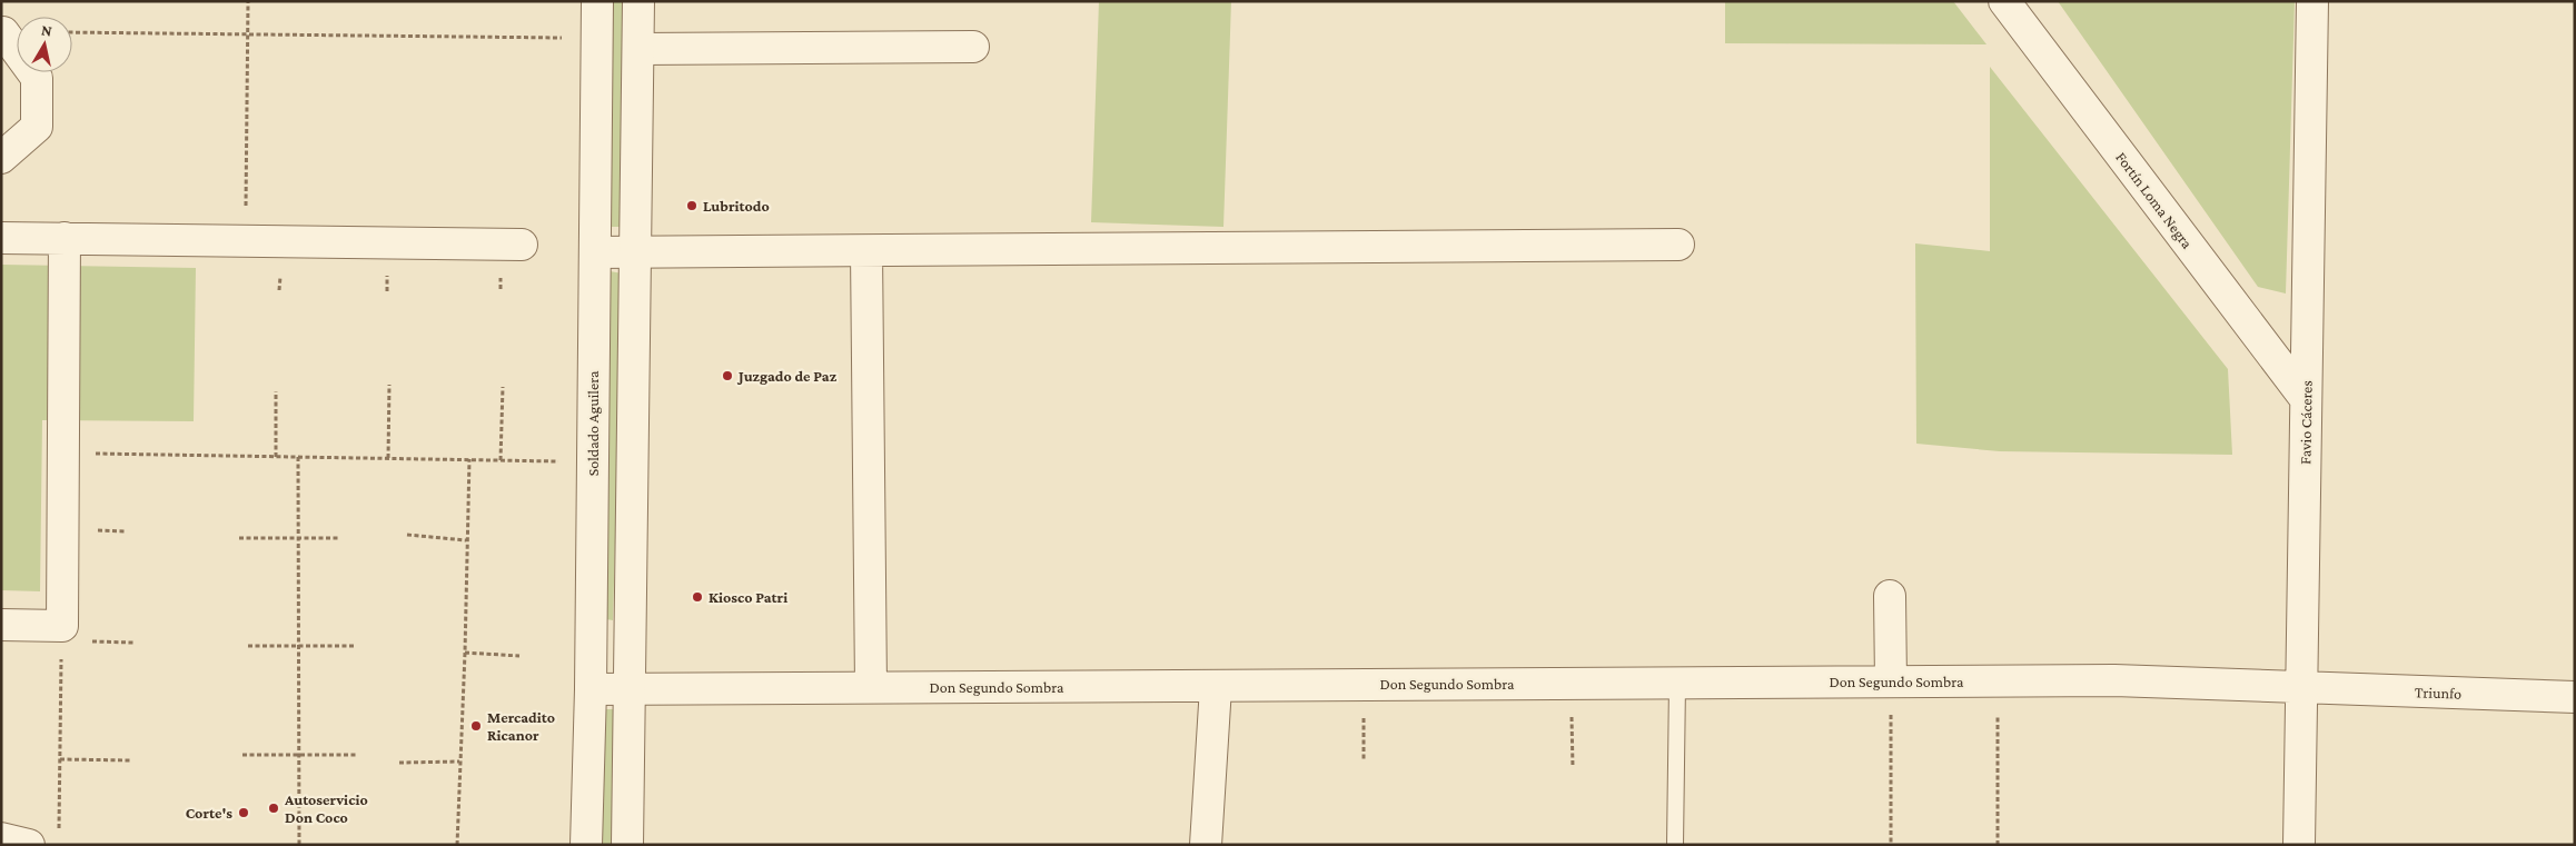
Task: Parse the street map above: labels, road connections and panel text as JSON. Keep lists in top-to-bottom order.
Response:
{
  "streets": {
    "street": [
      "Fortín Loma Negra",
      "Favio Cáceres",
      "Soldado Aguilera",
      "Don Segundo Sombra",
      "Triunfo"
    ]
  },
  "crossings": [
    ["Fortín Loma Negra", "Favio Cáceres"],
    ["Favio Cáceres", "Don Segundo Sombra"],
    ["Favio Cáceres", "Triunfo"],
    ["Soldado Aguilera", "Don Segundo Sombra"],
    ["Don Segundo Sombra", "Triunfo"]
  ],
  "places": [
    "Lubritodo",
    "Juzgado de Paz",
    "Kiosco Patri",
    "Mercadito Ricanor",
    "Autoservicio Don Coco",
    "Corte's"
  ],
  "north": "top"
}
